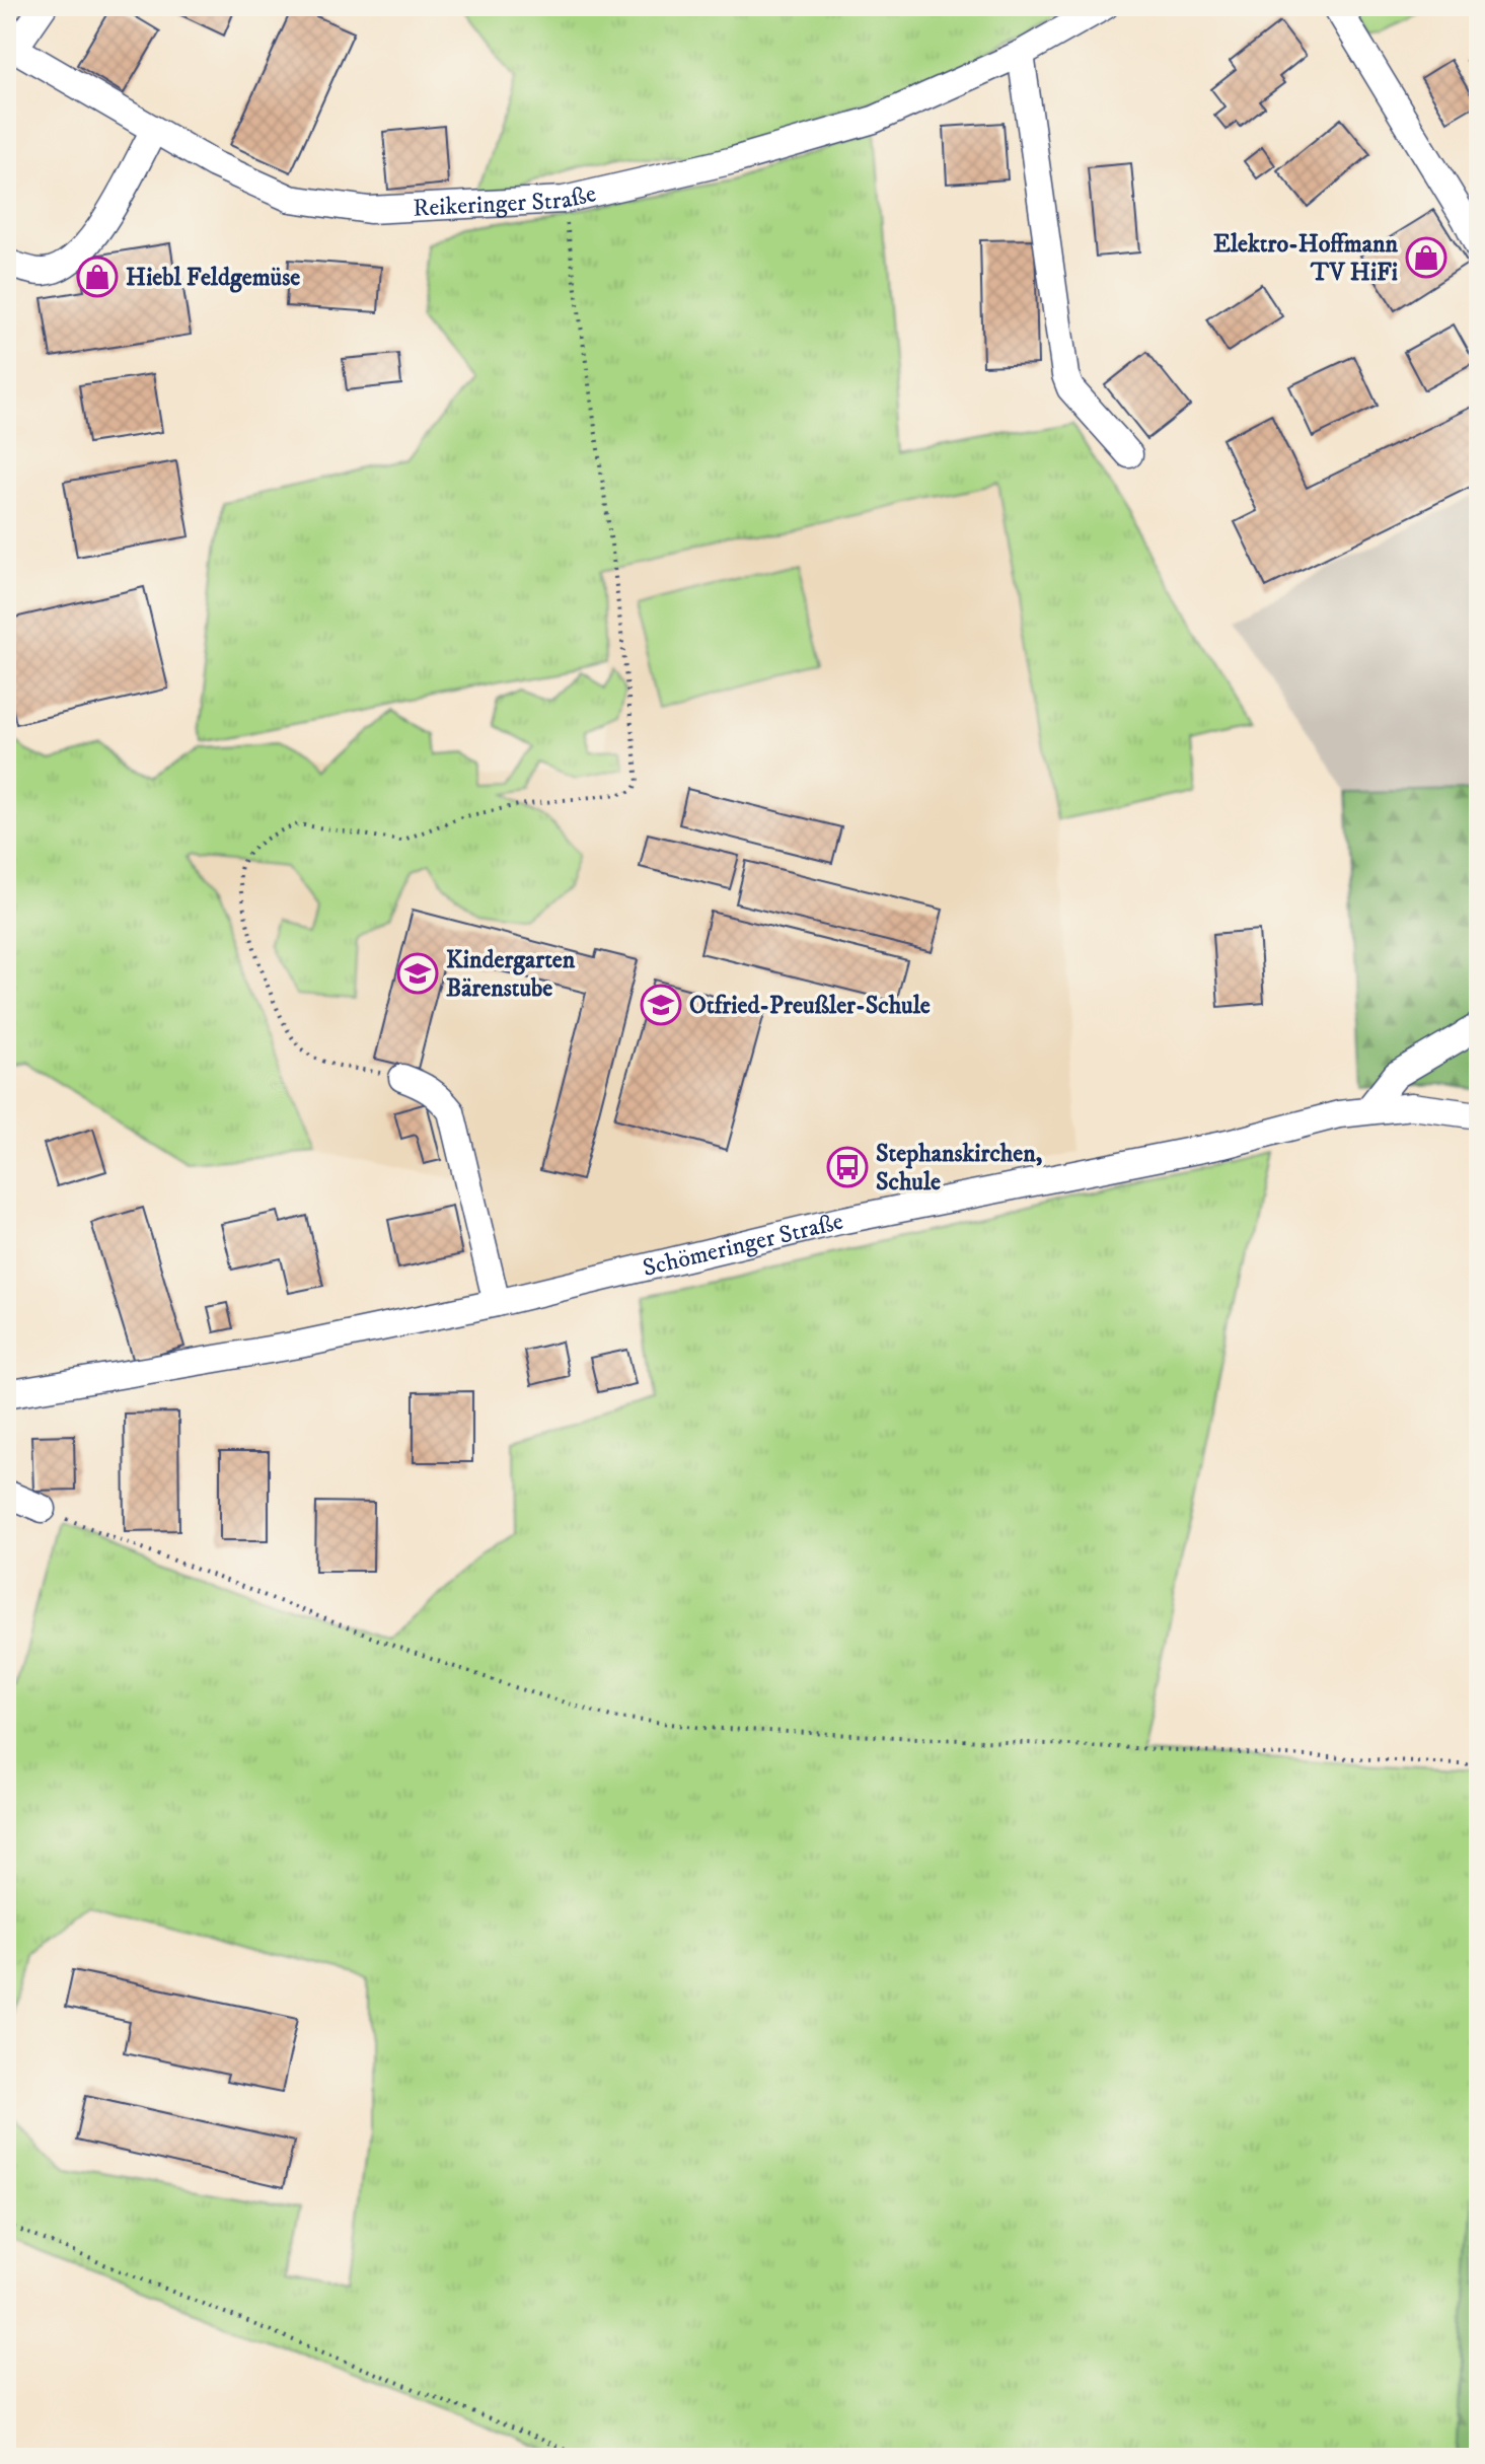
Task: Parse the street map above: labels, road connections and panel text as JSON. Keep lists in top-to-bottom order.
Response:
{
  "streets": {
    "street": ["Reikeringer Straße", "Schömeringer Straße"]
  },
  "places": {
    "shop": ["Elektro-Hoffmann TV HiFi", "Hiebl Feldgemüse"],
    "school or university": ["Kindergarten Bärenstube", "Otfried-Preußler-Schule"],
    "bus stop": ["Stephanskirchen, Schule"]
  }
}
